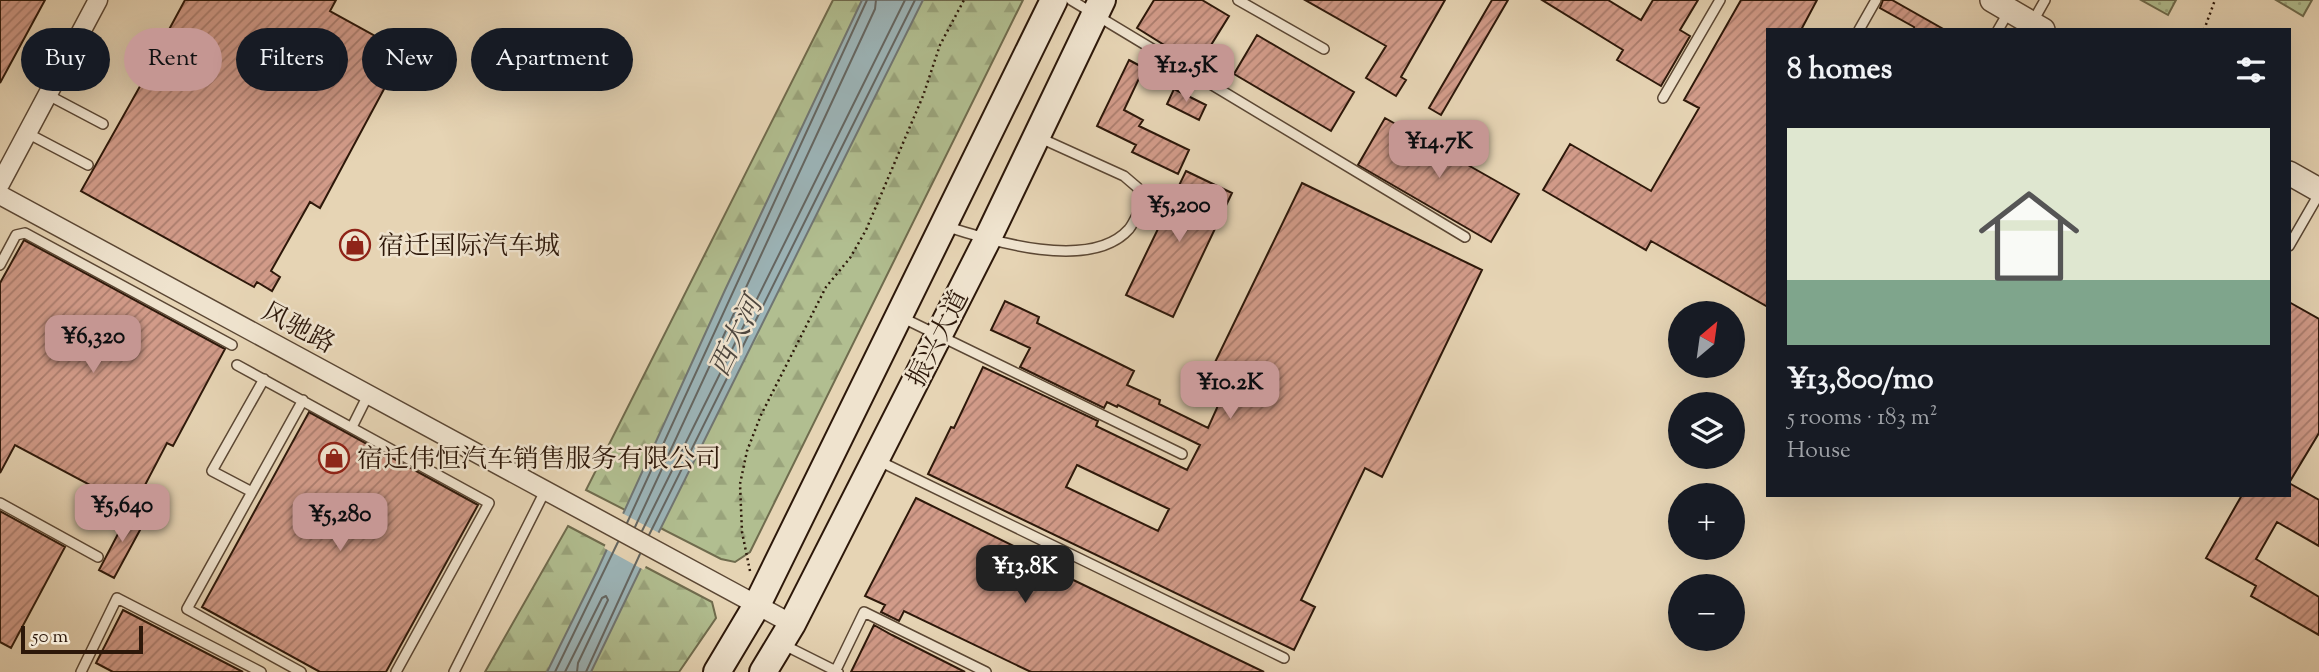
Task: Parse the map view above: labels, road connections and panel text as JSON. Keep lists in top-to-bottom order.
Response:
{
  "streets": {
    "main road": ["振兴大道"],
    "street": ["风驰路"]
  },
  "crossings": [
    ["风驰路", "振兴大道"]
  ],
  "water": ["西大河"],
  "places": {
    "shop": ["宿迁国际汽车城", "宿迁伟恒汽车销售服务有限公司"]
  },
  "scale_bar": "50 m",
  "north": "top right",
  "page": {
    "chip": [
      "Buy",
      "Rent",
      "Filters",
      "New",
      "Apartment"
    ],
    "heading": "8 homes",
    "price": [
      "¥12.5K",
      "¥14.7K",
      "¥5,200",
      "¥6,320",
      "¥10.2K",
      "¥5,640",
      "¥5,280",
      "¥13.8K"
    ],
    "list": [
      {
        "name": "¥13,800/mo",
        "note": "5 rooms · 183 m² · House"
      }
    ],
    "map_buttons": ["+", "−"],
    "scale": "50 m"
  }
}
